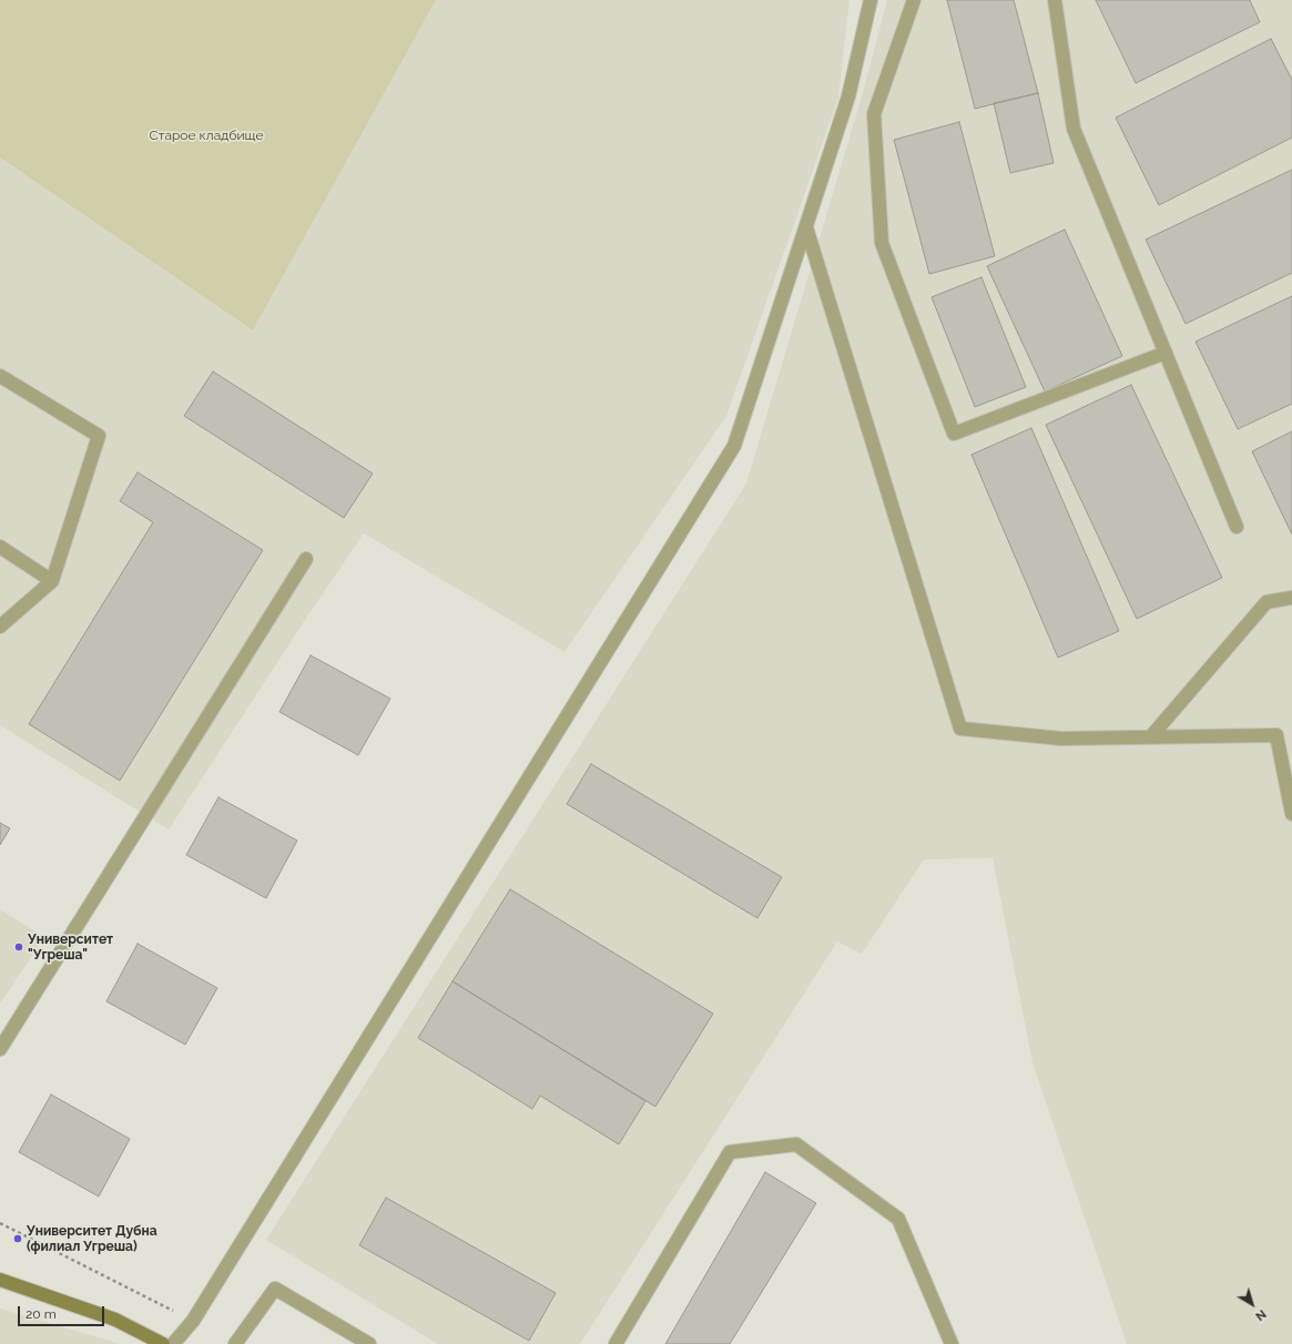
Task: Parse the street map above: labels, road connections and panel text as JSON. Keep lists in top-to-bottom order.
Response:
{
  "parks": ["Старое кладбище"],
  "places": ["Университет \"Угреша\"", "Университет Дубна (филиал Угреша)"],
  "scale_bar": "20 m",
  "north": "bottom right"
}
